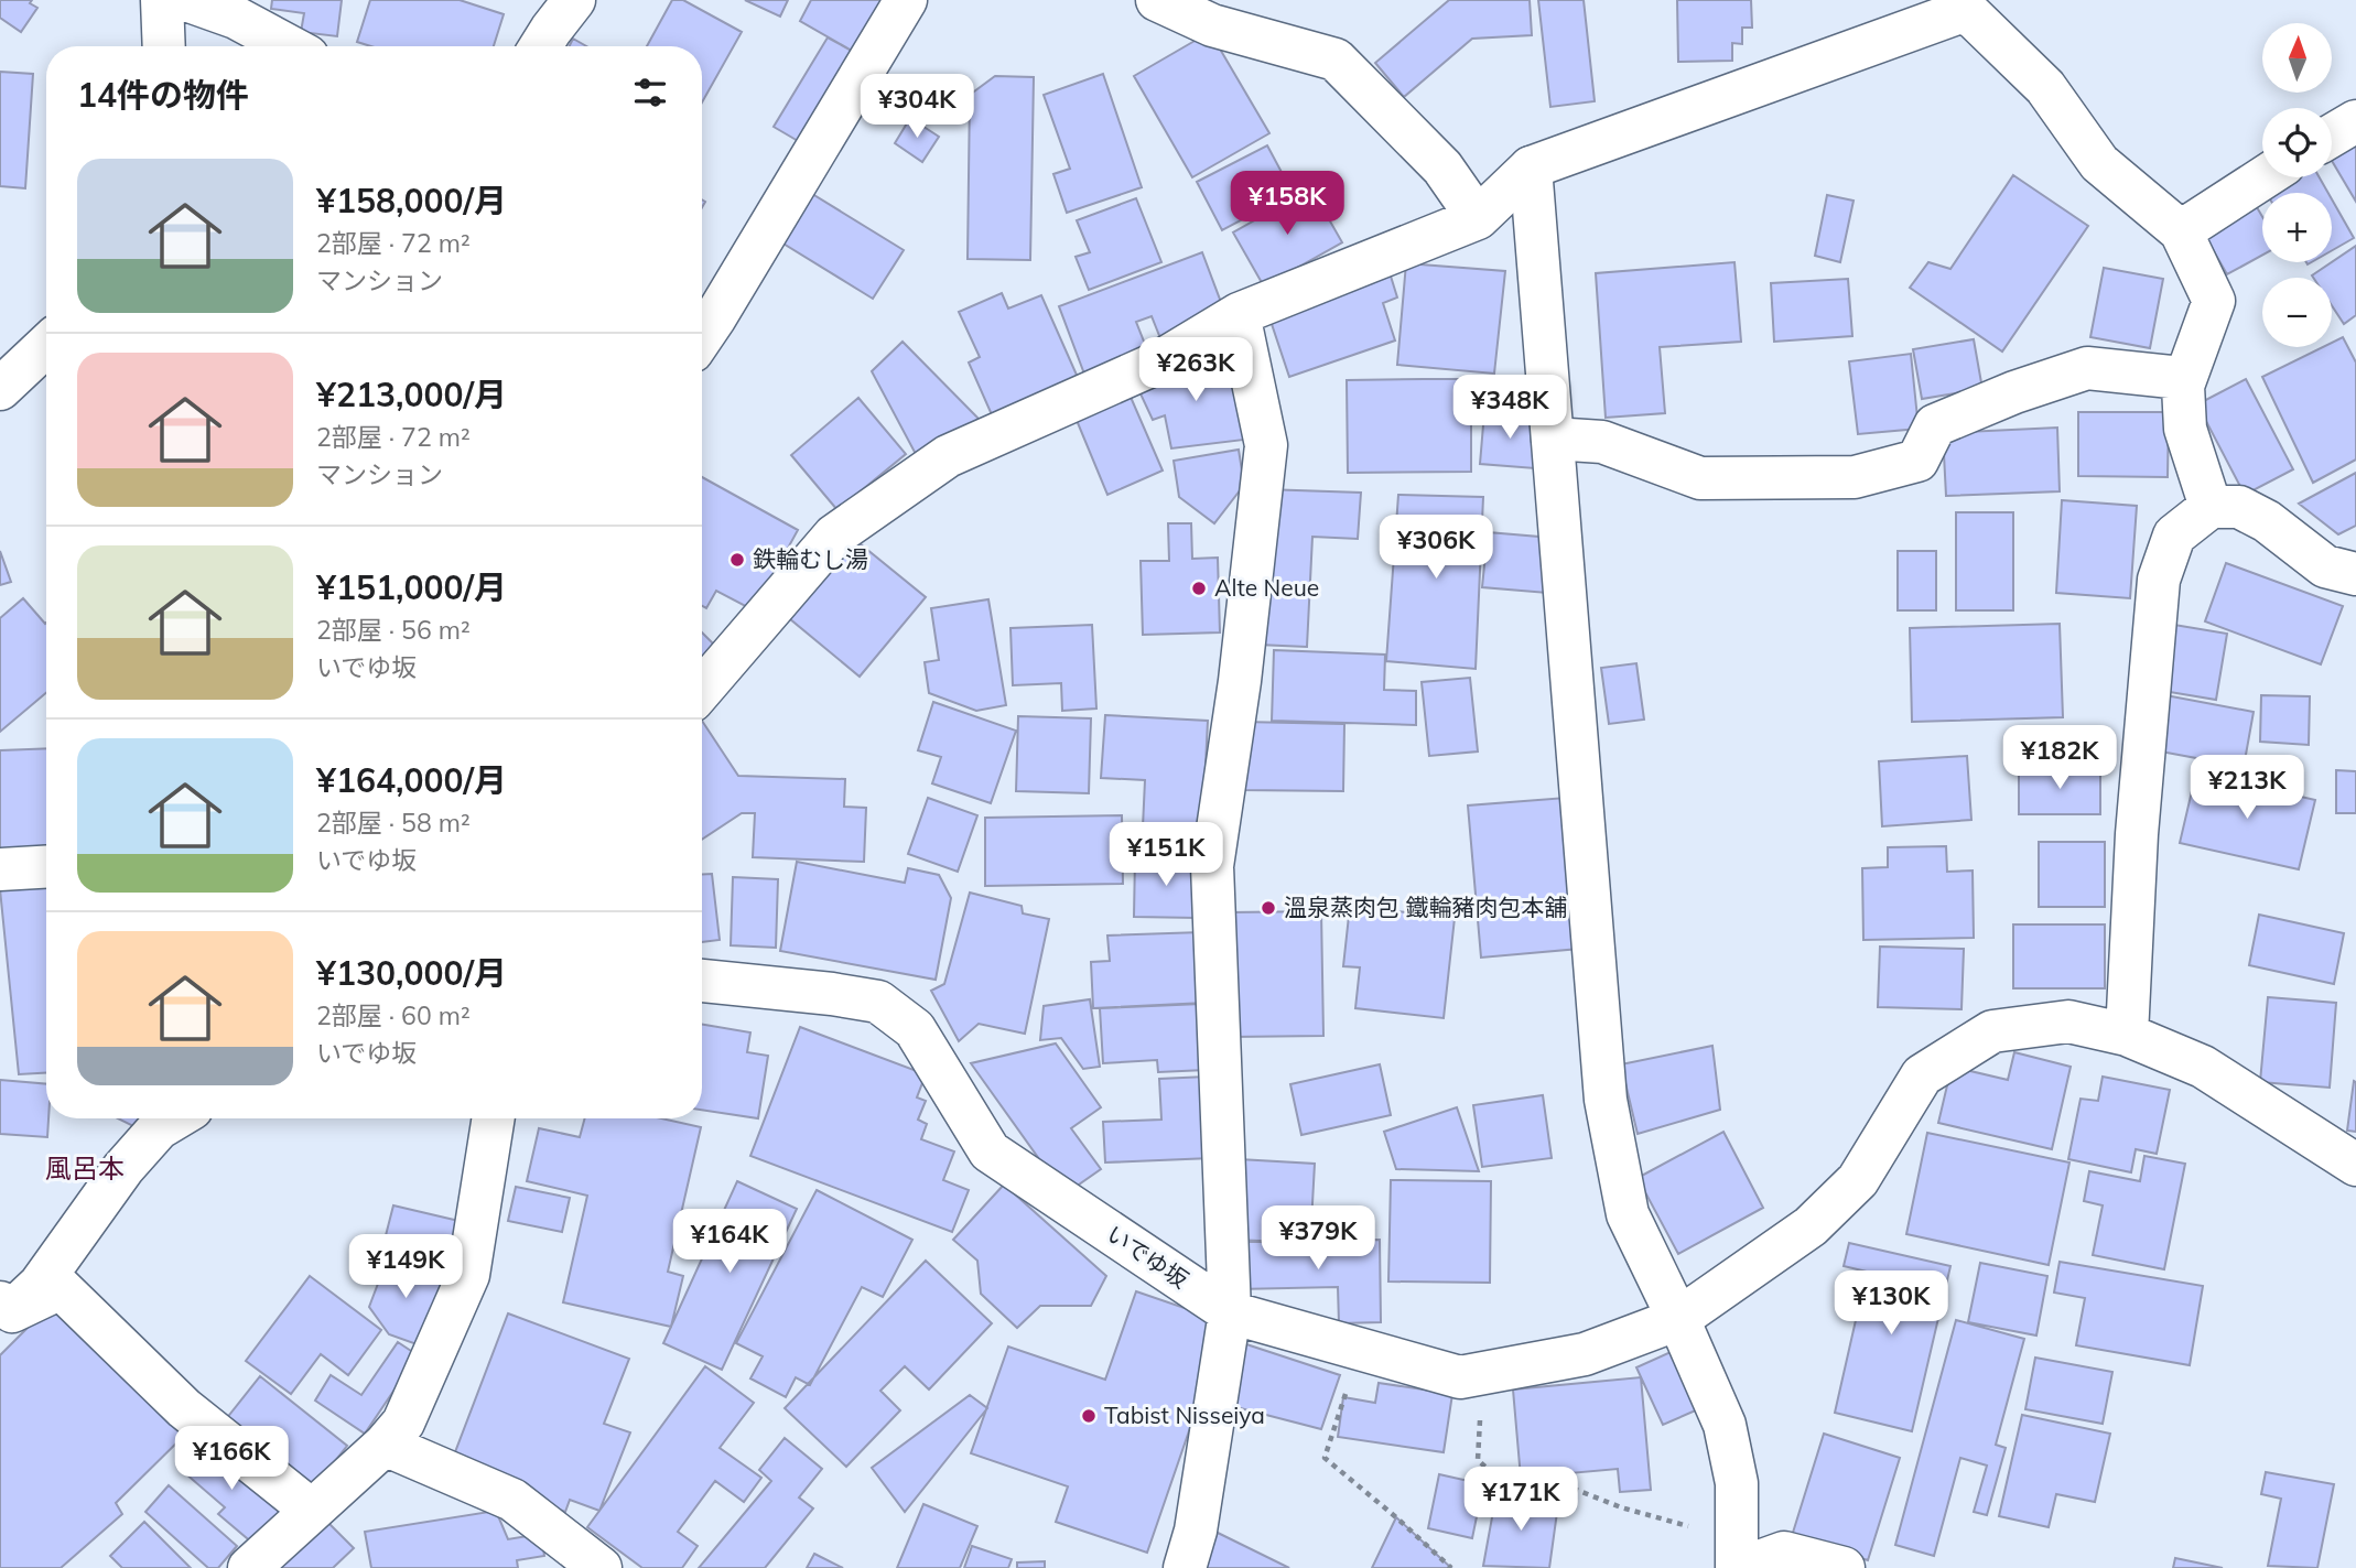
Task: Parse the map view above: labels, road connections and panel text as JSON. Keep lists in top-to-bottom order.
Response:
{
  "streets": {
    "street": ["いでゆ坂"]
  },
  "districts": ["風呂本"],
  "places": [
    "鉄輪むし湯",
    "Alte Neue",
    "溫泉蒸肉包 鐵輪豬肉包本舖",
    "Tabist Nisseiya"
  ],
  "north": "top",
  "page": {
    "map_buttons": ["+", "−"],
    "heading": "14件の物件",
    "price": [
      "¥304K",
      "¥158K",
      "¥263K",
      "¥348K",
      "¥306K",
      "¥182K",
      "¥213K",
      "¥151K",
      "¥379K",
      "¥164K",
      "¥149K",
      "¥130K",
      "¥166K",
      "¥171K"
    ],
    "list": [
      {
        "name": "¥158,000/月",
        "note": "2部屋 · 72 m² · マンション"
      },
      {
        "name": "¥213,000/月",
        "note": "2部屋 · 72 m² · マンション"
      },
      {
        "name": "¥151,000/月",
        "note": "2部屋 · 56 m² · いでゆ坂"
      },
      {
        "name": "¥164,000/月",
        "note": "2部屋 · 58 m² · いでゆ坂"
      },
      {
        "name": "¥130,000/月",
        "note": "2部屋 · 60 m² · いでゆ坂"
      }
    ]
  }
}
